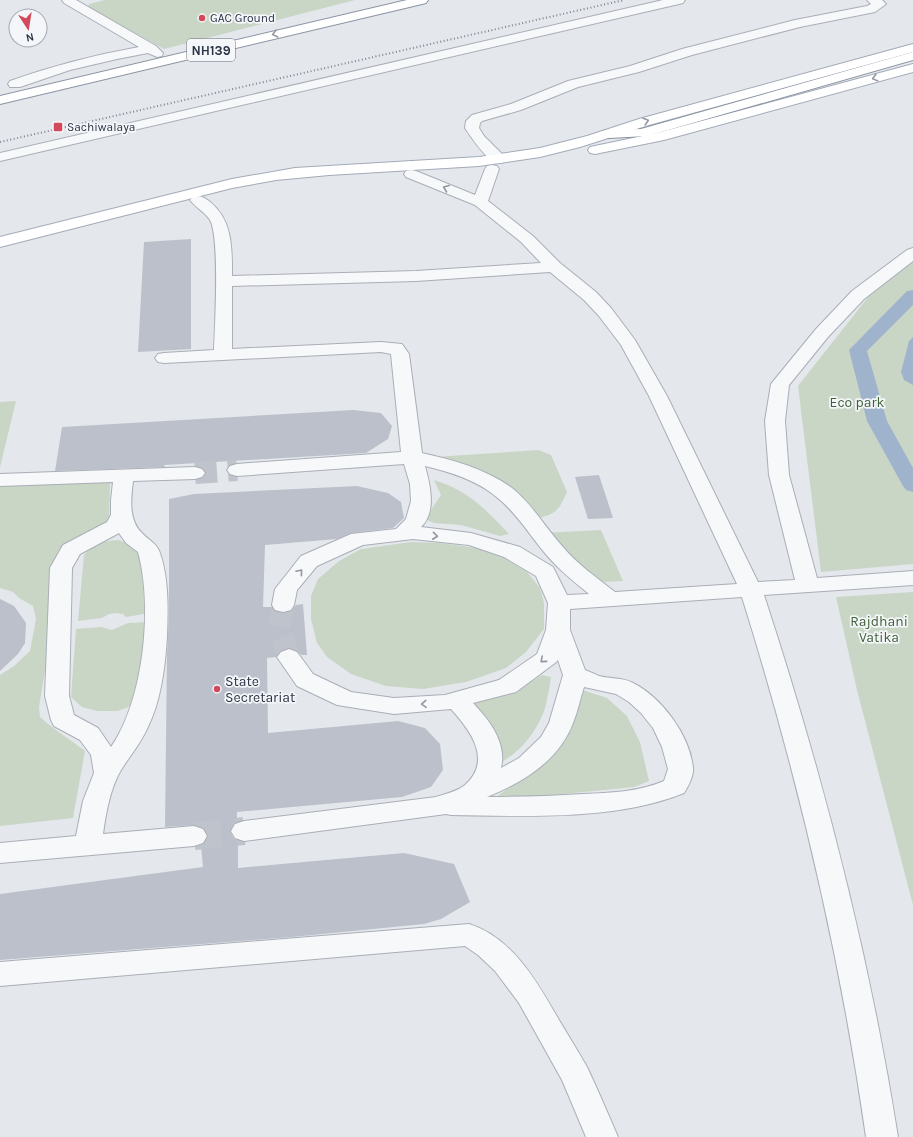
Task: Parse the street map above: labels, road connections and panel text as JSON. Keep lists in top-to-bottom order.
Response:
{
  "streets": {
    "main road": ["NH139"]
  },
  "parks": ["Eco park", "Rajdhani Vatika"],
  "places": {
    "other": ["GAC Ground", "State Secretariat"],
    "transit": ["Sachiwalaya"]
  },
  "north": "bottom"
}
